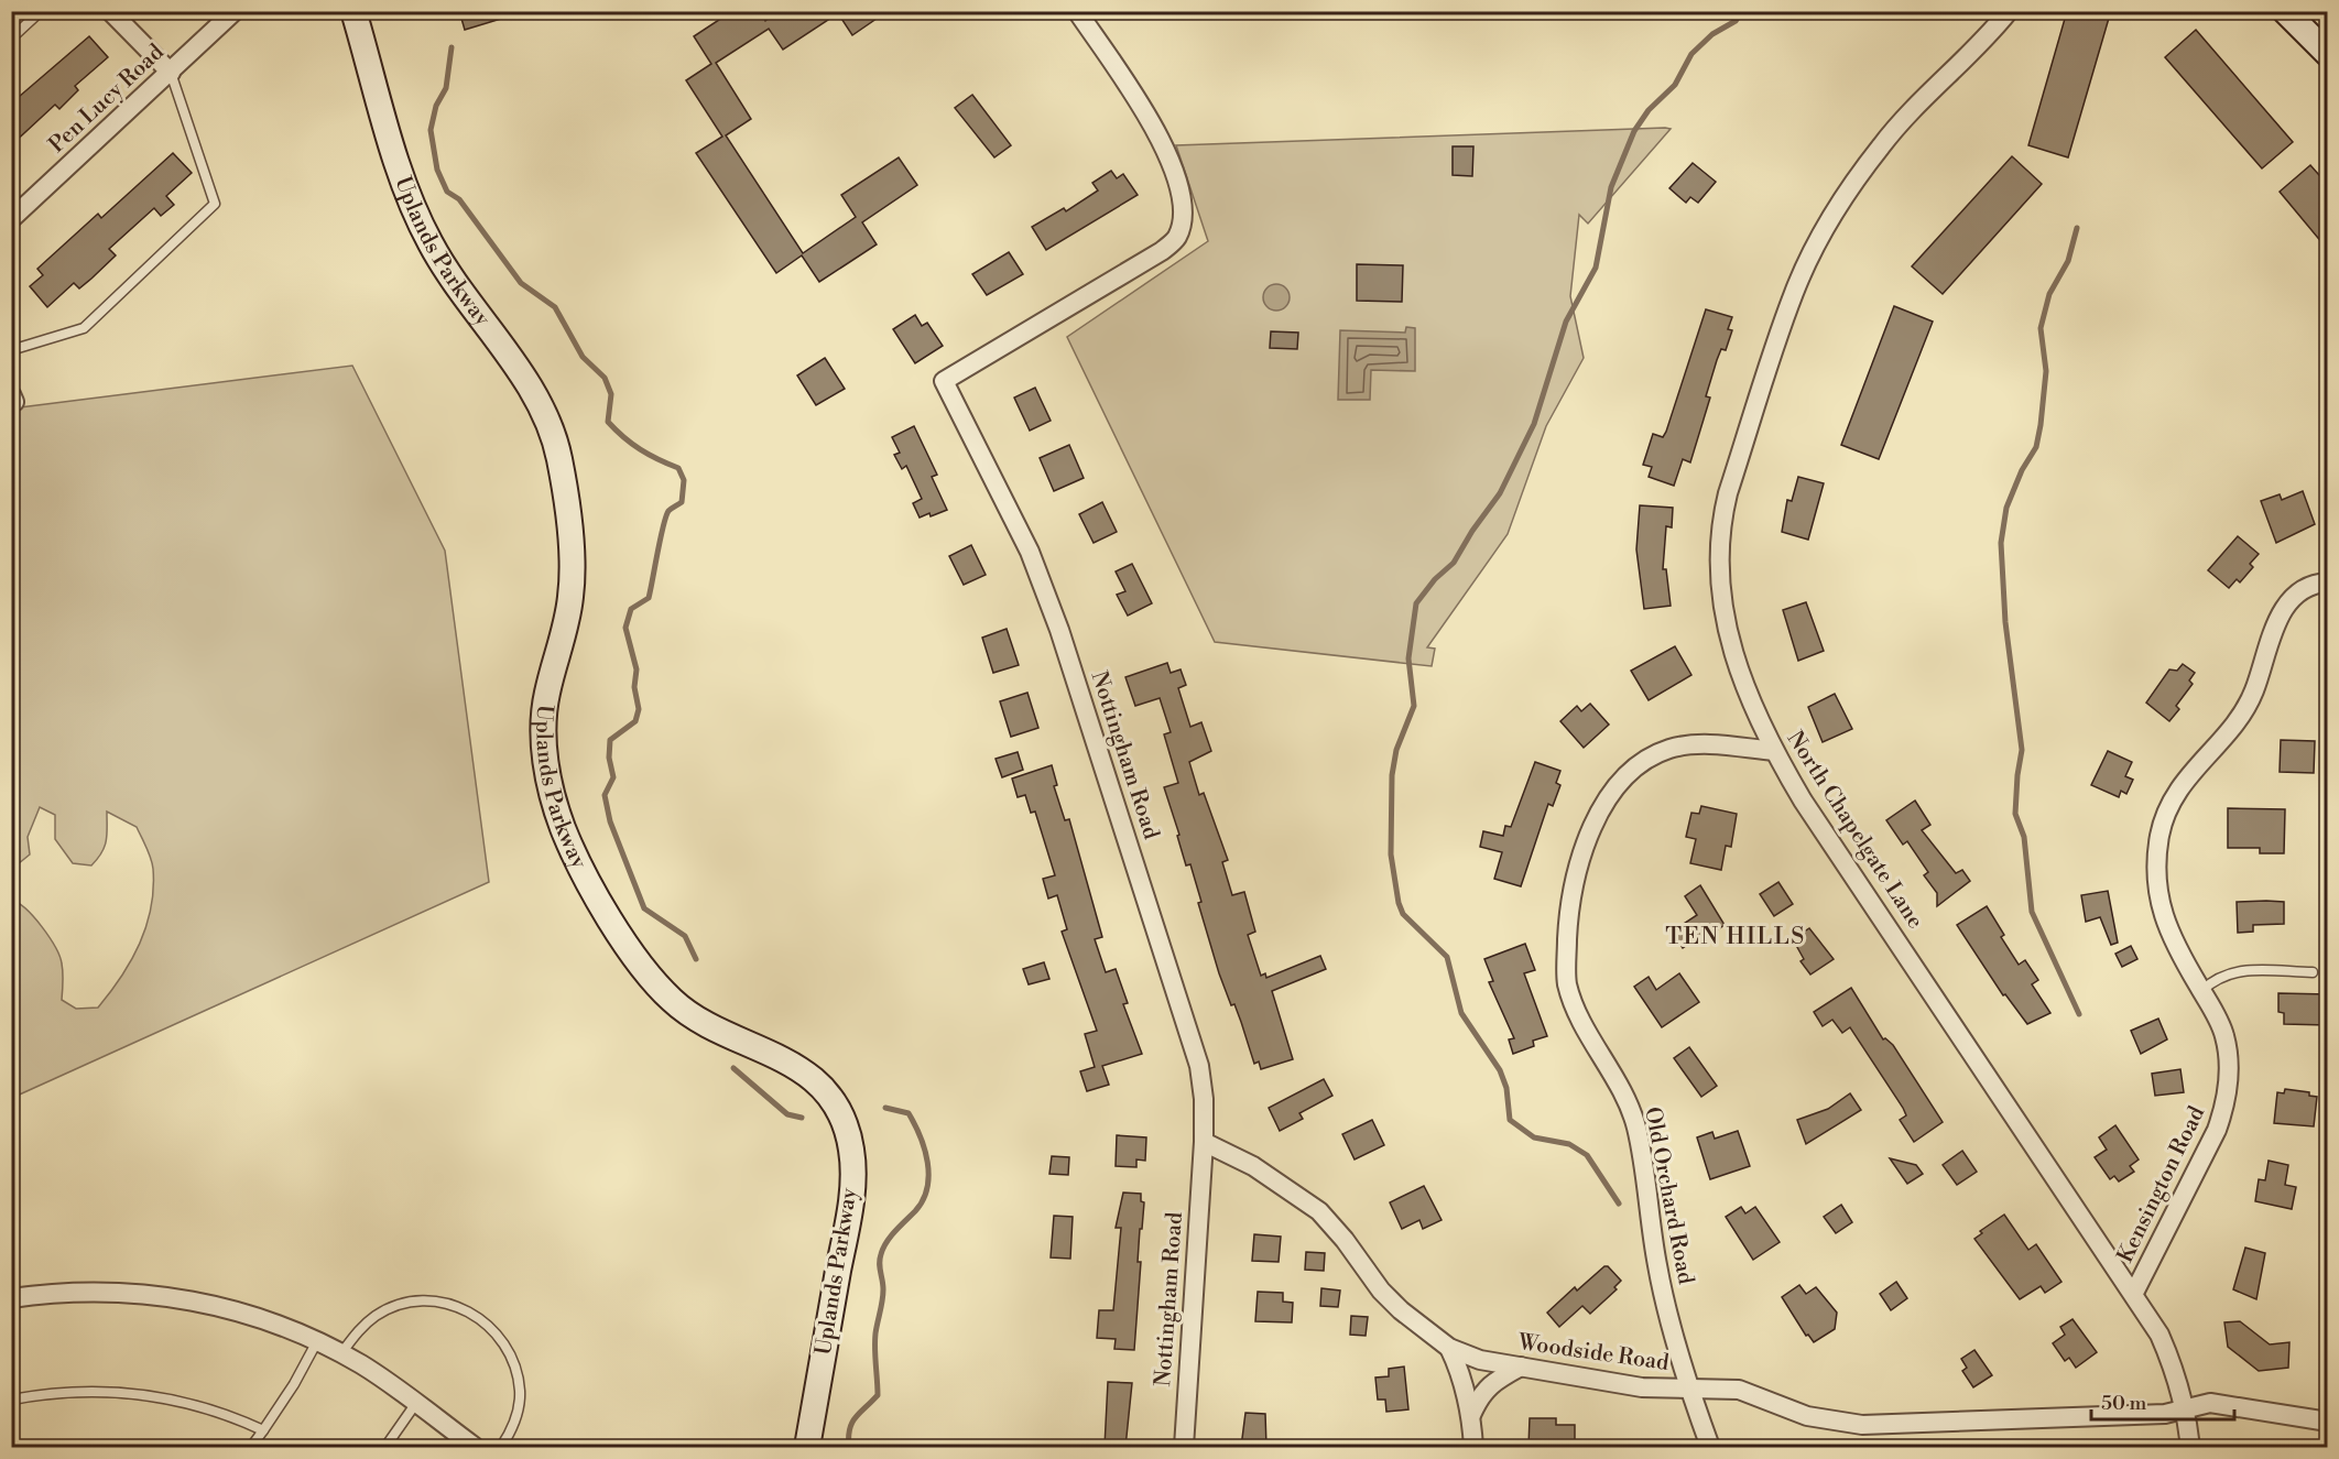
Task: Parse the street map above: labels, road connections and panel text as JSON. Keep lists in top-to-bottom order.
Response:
{
  "streets": {
    "street": [
      "Pen Lucy Road",
      "Uplands Parkway",
      "Nottingham Road",
      "North Chapelgate Lane",
      "Kensington Road",
      "Old Orchard Road",
      "Woodside Road"
    ]
  },
  "crossings": [
    ["Nottingham Road", "Woodside Road"],
    ["North Chapelgate Lane", "Kensington Road"],
    ["North Chapelgate Lane", "Old Orchard Road"],
    ["North Chapelgate Lane", "Woodside Road"],
    ["Old Orchard Road", "Woodside Road"]
  ],
  "districts": ["TEN HILLS"],
  "scale_bar": "50 m"
}
